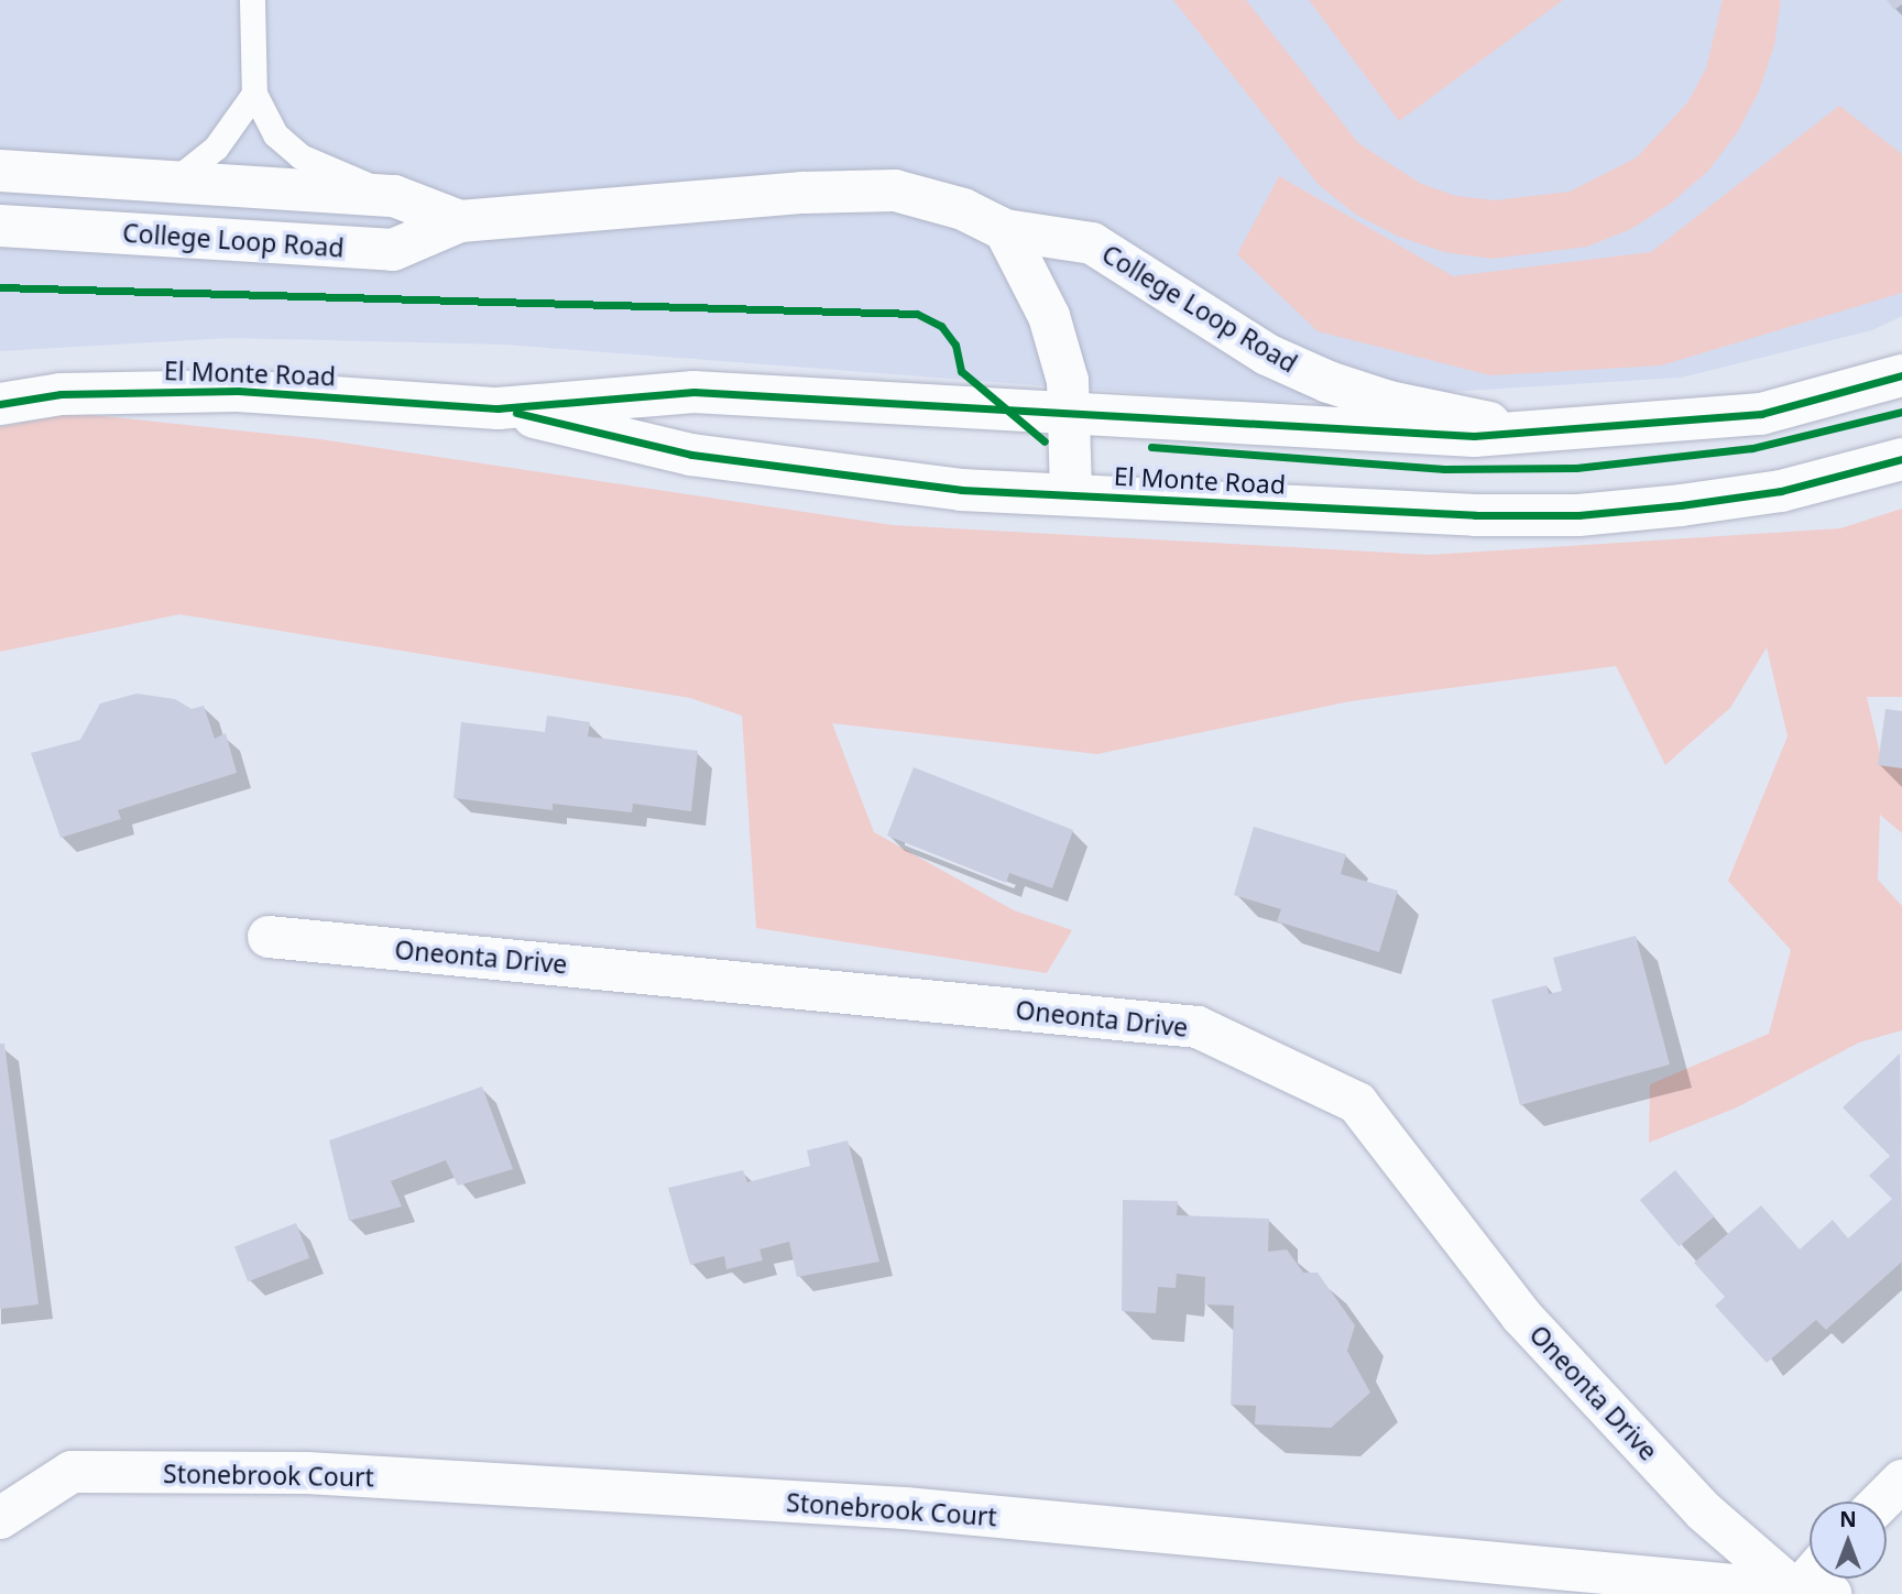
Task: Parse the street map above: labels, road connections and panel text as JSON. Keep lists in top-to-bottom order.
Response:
{
  "streets": {
    "street": [
      "College Loop Road",
      "El Monte Road",
      "Oneonta Drive",
      "Stonebrook Court"
    ]
  },
  "crossings": [
    ["College Loop Road", "El Monte Road"],
    ["Oneonta Drive", "Stonebrook Court"]
  ],
  "north": "top"
}
